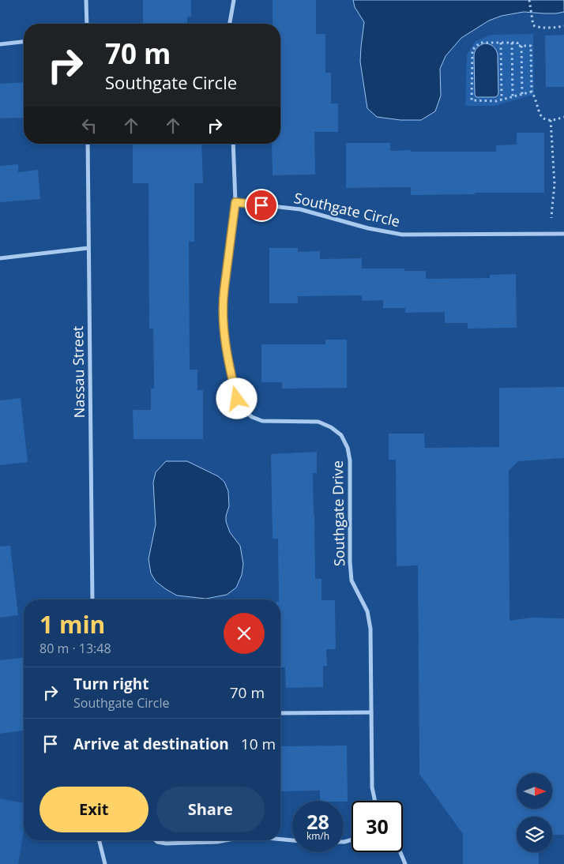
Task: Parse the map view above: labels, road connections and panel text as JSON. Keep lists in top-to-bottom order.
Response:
{
  "streets": {
    "street": ["Southgate Circle", "Nassau Street", "Southgate Drive"]
  },
  "crossings": [
    ["Southgate Circle", "Southgate Drive"]
  ],
  "north": "right",
  "page": {
    "turn": ["70 m", "Southgate Circle"],
    "heading": ["1 min", "80 m · 13:48"],
    "list": [
      {
        "name": "Turn right",
        "note": "Southgate Circle",
        "value": "70 m"
      },
      {
        "name": "Arrive at destination",
        "value": "10 m"
      }
    ],
    "buttons": ["Exit", "Share"],
    "speed": "28 km/h",
    "limit": "30"
  }
}
